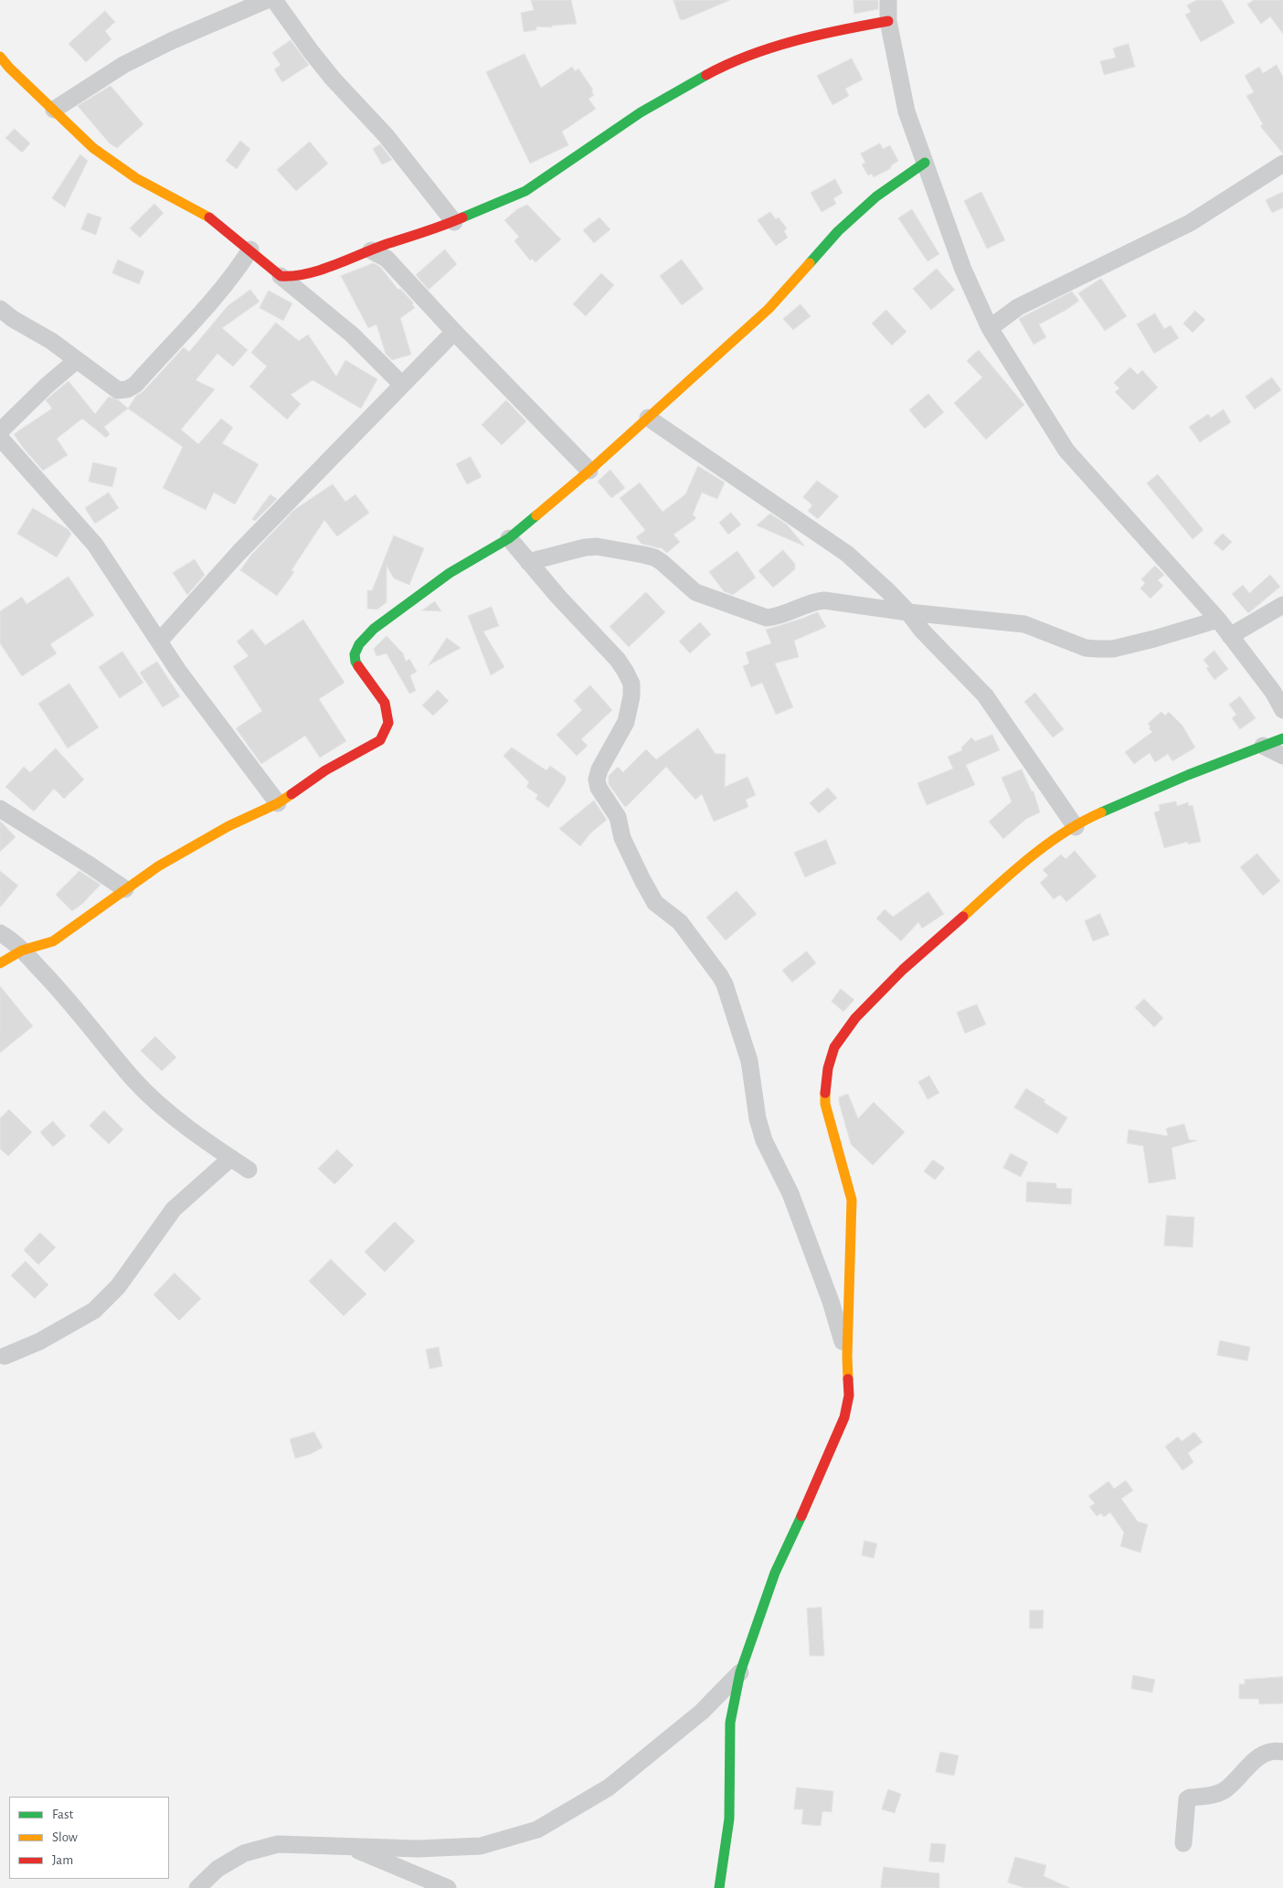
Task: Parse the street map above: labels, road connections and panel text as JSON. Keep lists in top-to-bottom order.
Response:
{
  "legend": ["Fast", "Slow", "Jam"]
}
